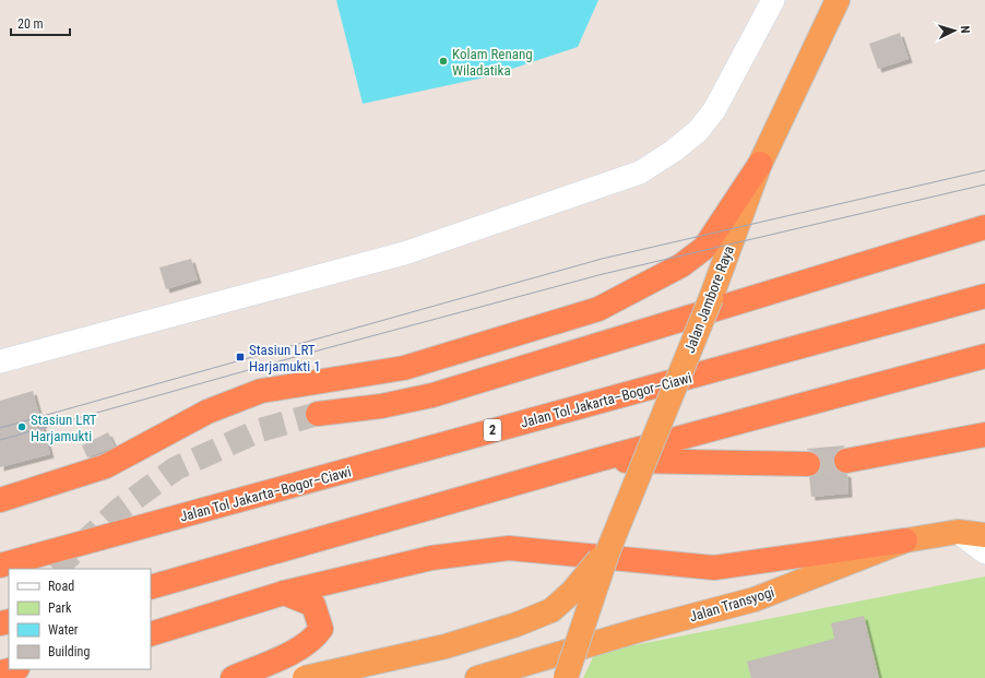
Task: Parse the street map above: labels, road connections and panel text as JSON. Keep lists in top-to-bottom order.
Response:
{
  "streets": {
    "highway": [
      "Jalan Jambore Raya",
      "Jalan Tol Jakarta–Bogor–Ciawi",
      "2",
      "Jalan Transyogi"
    ]
  },
  "places": {
    "other": ["Kolam Renang Wiladatika", "Stasiun LRT Harjamukti"],
    "transit": ["Stasiun LRT Harjamukti 1"]
  },
  "legend": [
    "Road",
    "Park",
    "Water",
    "Building"
  ],
  "scale_bar": "20 m",
  "north": "right"
}
